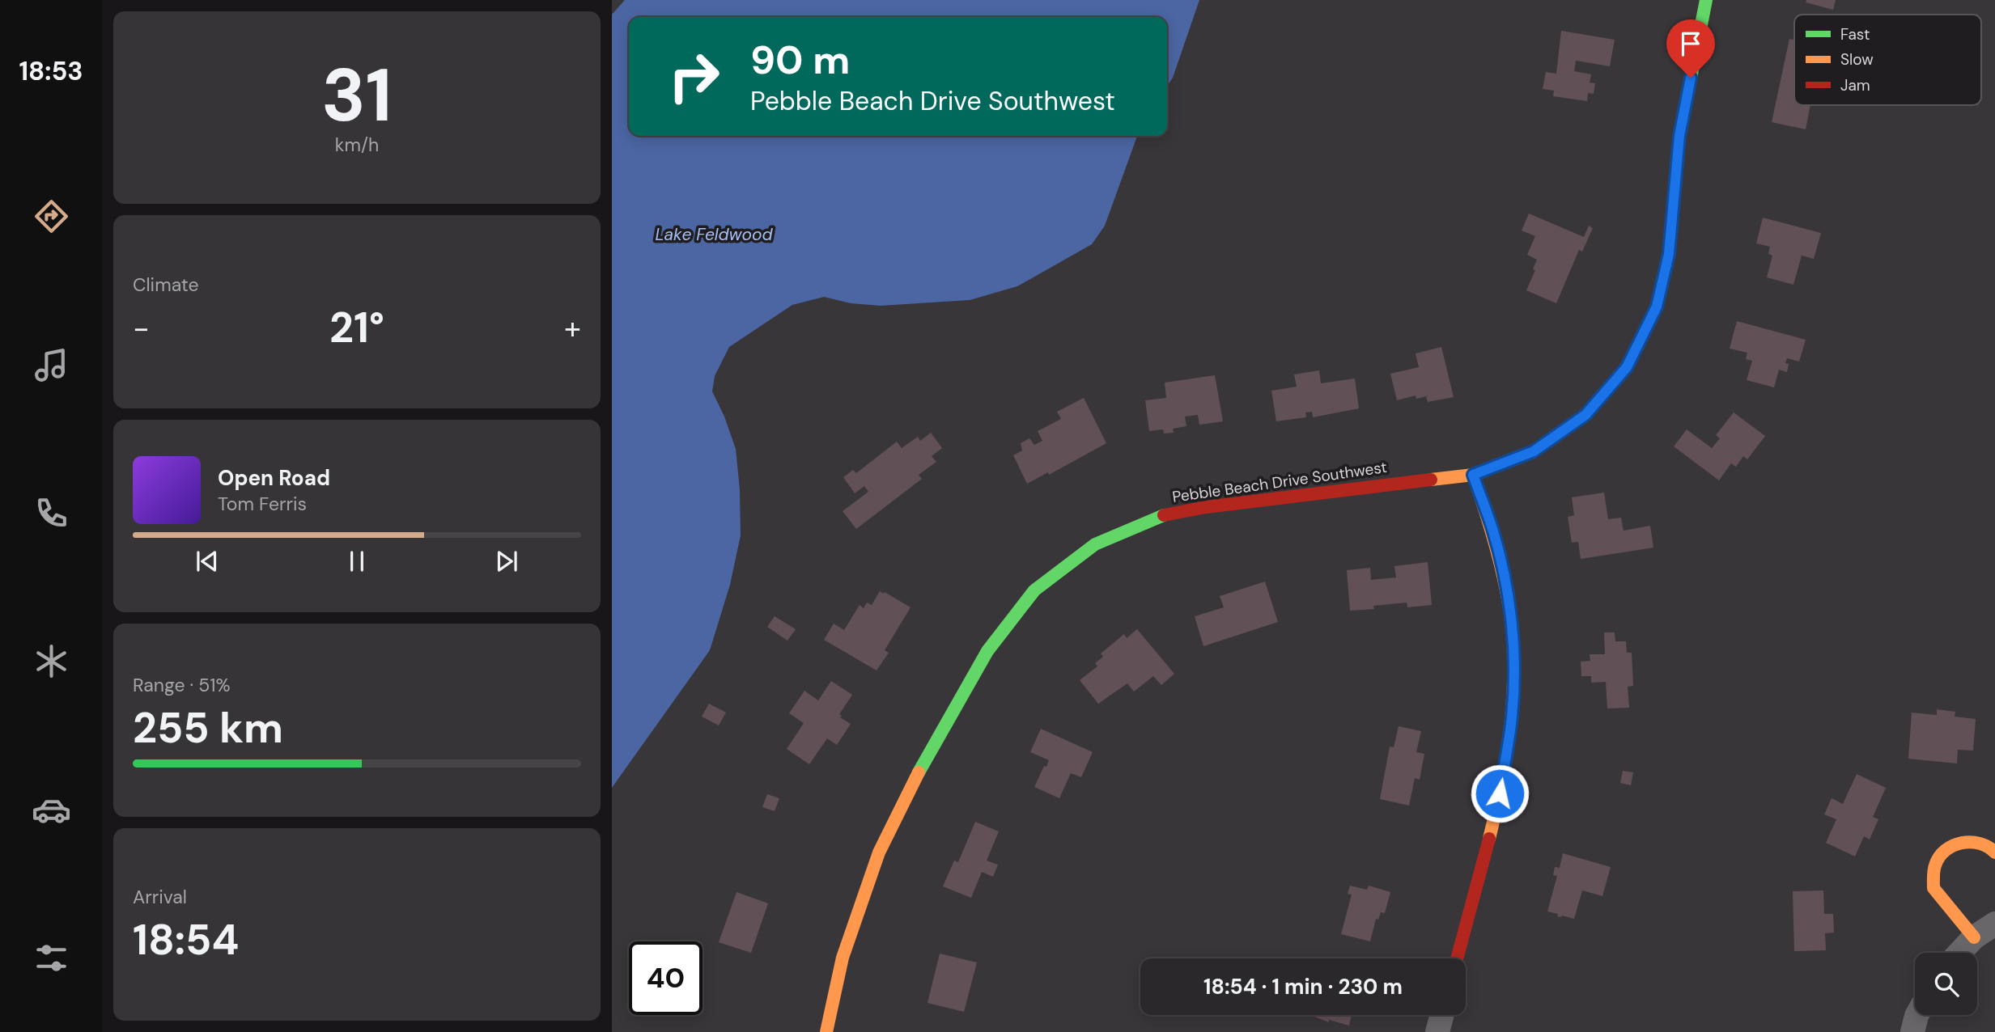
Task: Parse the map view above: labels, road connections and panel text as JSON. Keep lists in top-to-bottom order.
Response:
{
  "streets": {
    "street": ["Pebble Beach Drive Southwest"]
  },
  "water": ["Lake Feldwood"],
  "legend": ["Fast", "Slow", "Jam"],
  "page": {
    "tabs": "18:53",
    "tile": [
      ["31", "km/h"],
      "Climate",
      ["Range · 51%", "255 km"],
      ["Arrival", "18:54"]
    ],
    "turn": ["90 m", "Pebble Beach Drive Southwest"],
    "heat": ["−", "21°", "+"],
    "song": ["Open Road", "Tom Ferris"],
    "limit": "40",
    "trip": "18:54 · 1 min · 230 m"
  }
}
